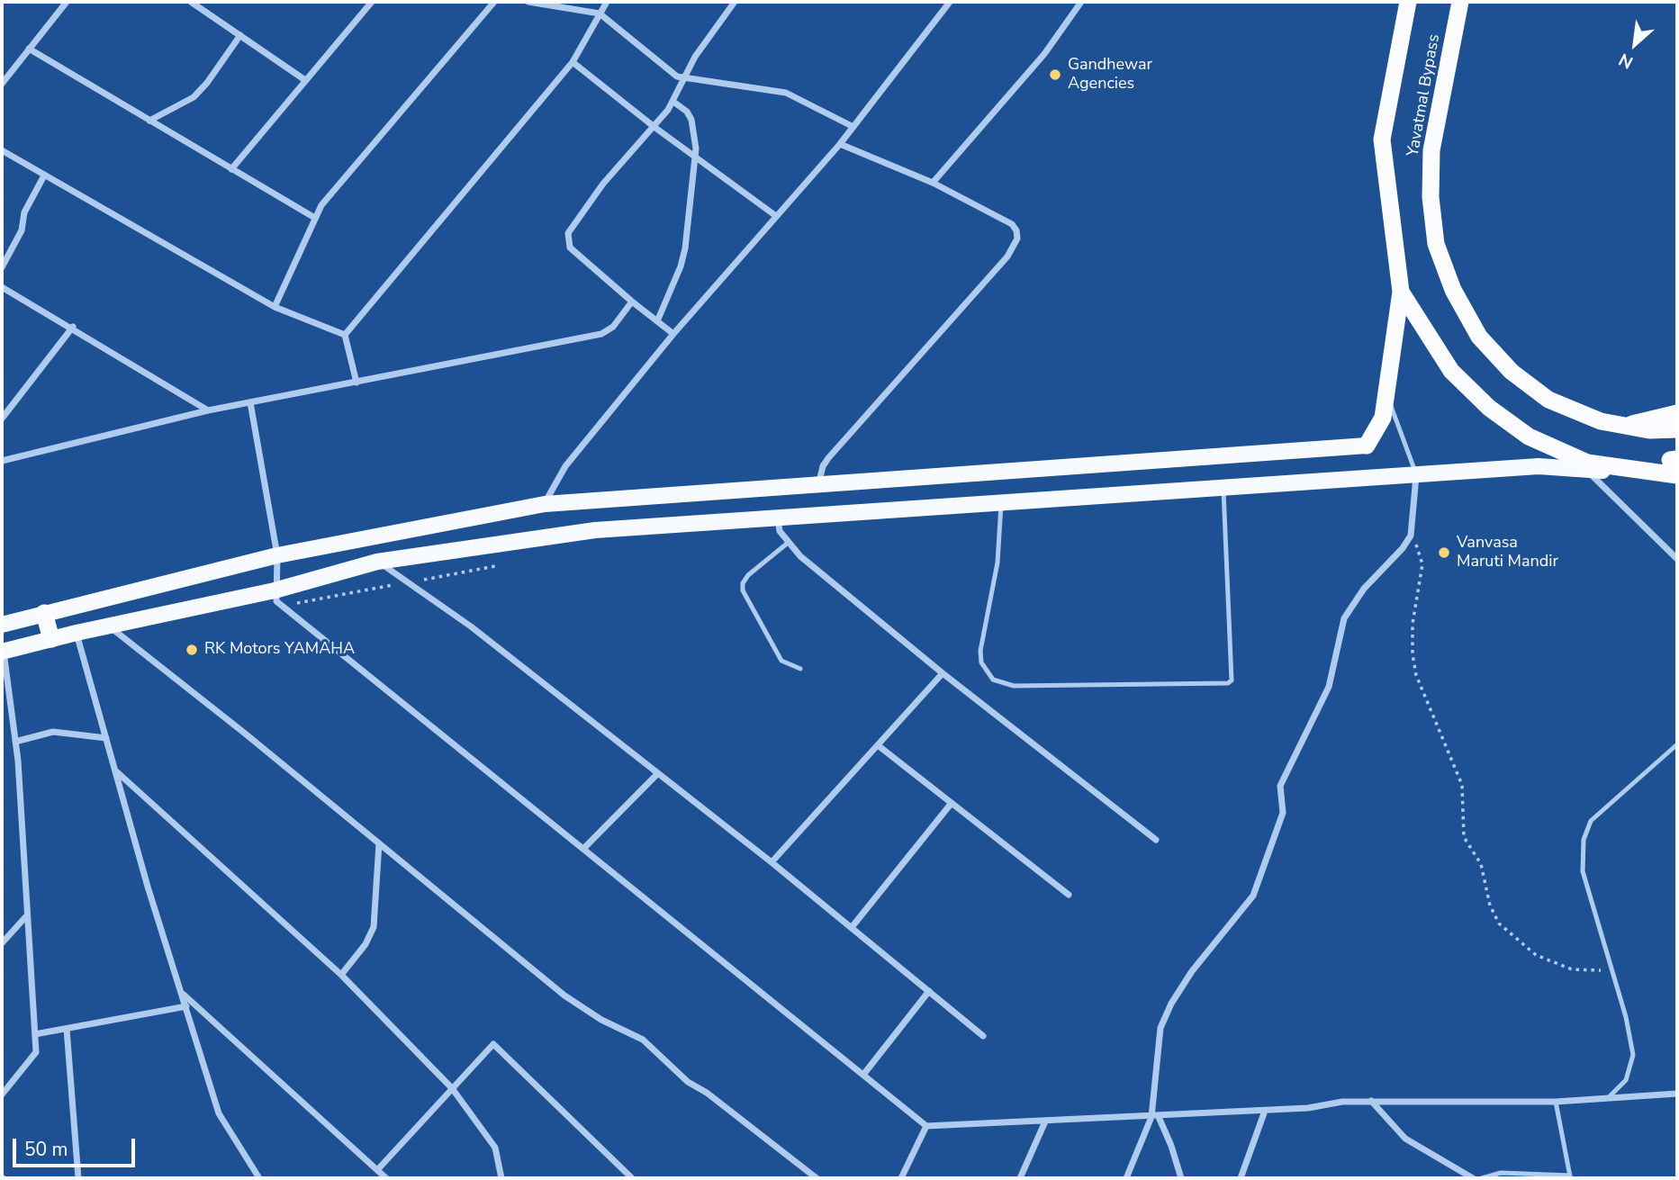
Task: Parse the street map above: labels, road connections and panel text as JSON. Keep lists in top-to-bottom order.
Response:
{
  "streets": {
    "highway": ["Yavatmal Bypass"]
  },
  "places": ["Gandhewar Agencies", "Vanvasa Maruti Mandir", "RK Motors YAMAHA"],
  "scale_bar": "50 m",
  "north": "bottom left"
}
